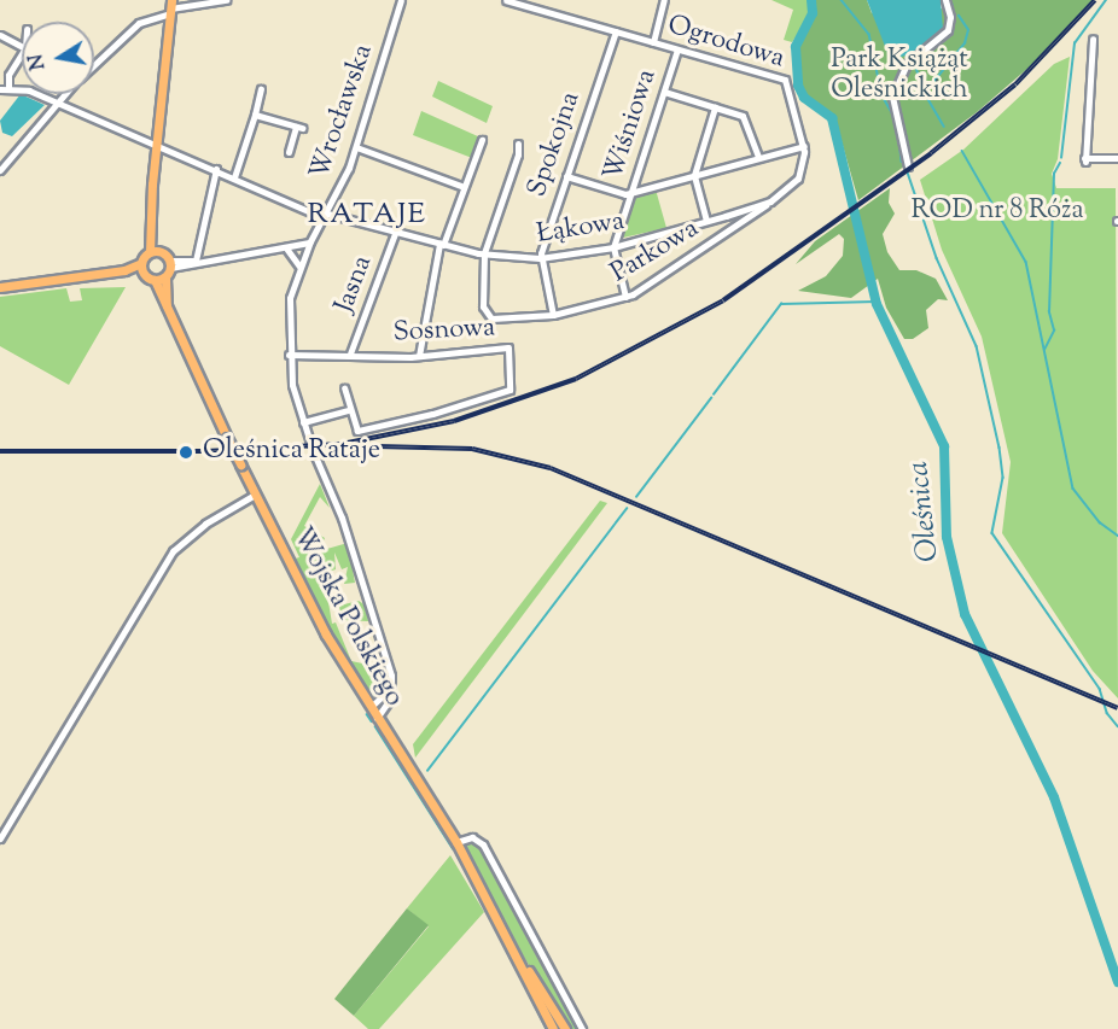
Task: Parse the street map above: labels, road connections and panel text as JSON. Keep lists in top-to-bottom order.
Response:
{
  "streets": {
    "main road": ["Wojska Polskiego"],
    "street": [
      "Ogrodowa",
      "Wrocławska",
      "Wiśniowa",
      "Spokojna",
      "Łąkowa",
      "Parkowa",
      "Jasna",
      "Sosnowa"
    ]
  },
  "crossings": [
    ["Ogrodowa", "Wiśniowa"],
    ["Ogrodowa", "Spokojna"],
    ["Ogrodowa", "Łąkowa"],
    ["Wrocławska", "Łąkowa"],
    ["Wrocławska", "Sosnowa"],
    ["Wiśniowa", "Łąkowa"],
    ["Spokojna", "Łąkowa"],
    ["Łąkowa", "Parkowa"],
    ["Łąkowa", "Jasna"],
    ["Jasna", "Sosnowa"]
  ],
  "districts": ["RATAJE"],
  "water": ["Oleśnica"],
  "parks": ["Park Książąt Oleśnickich", "ROD nr 8 Róża"],
  "places": ["Oleśnica Rataje"],
  "north": "left"
}
